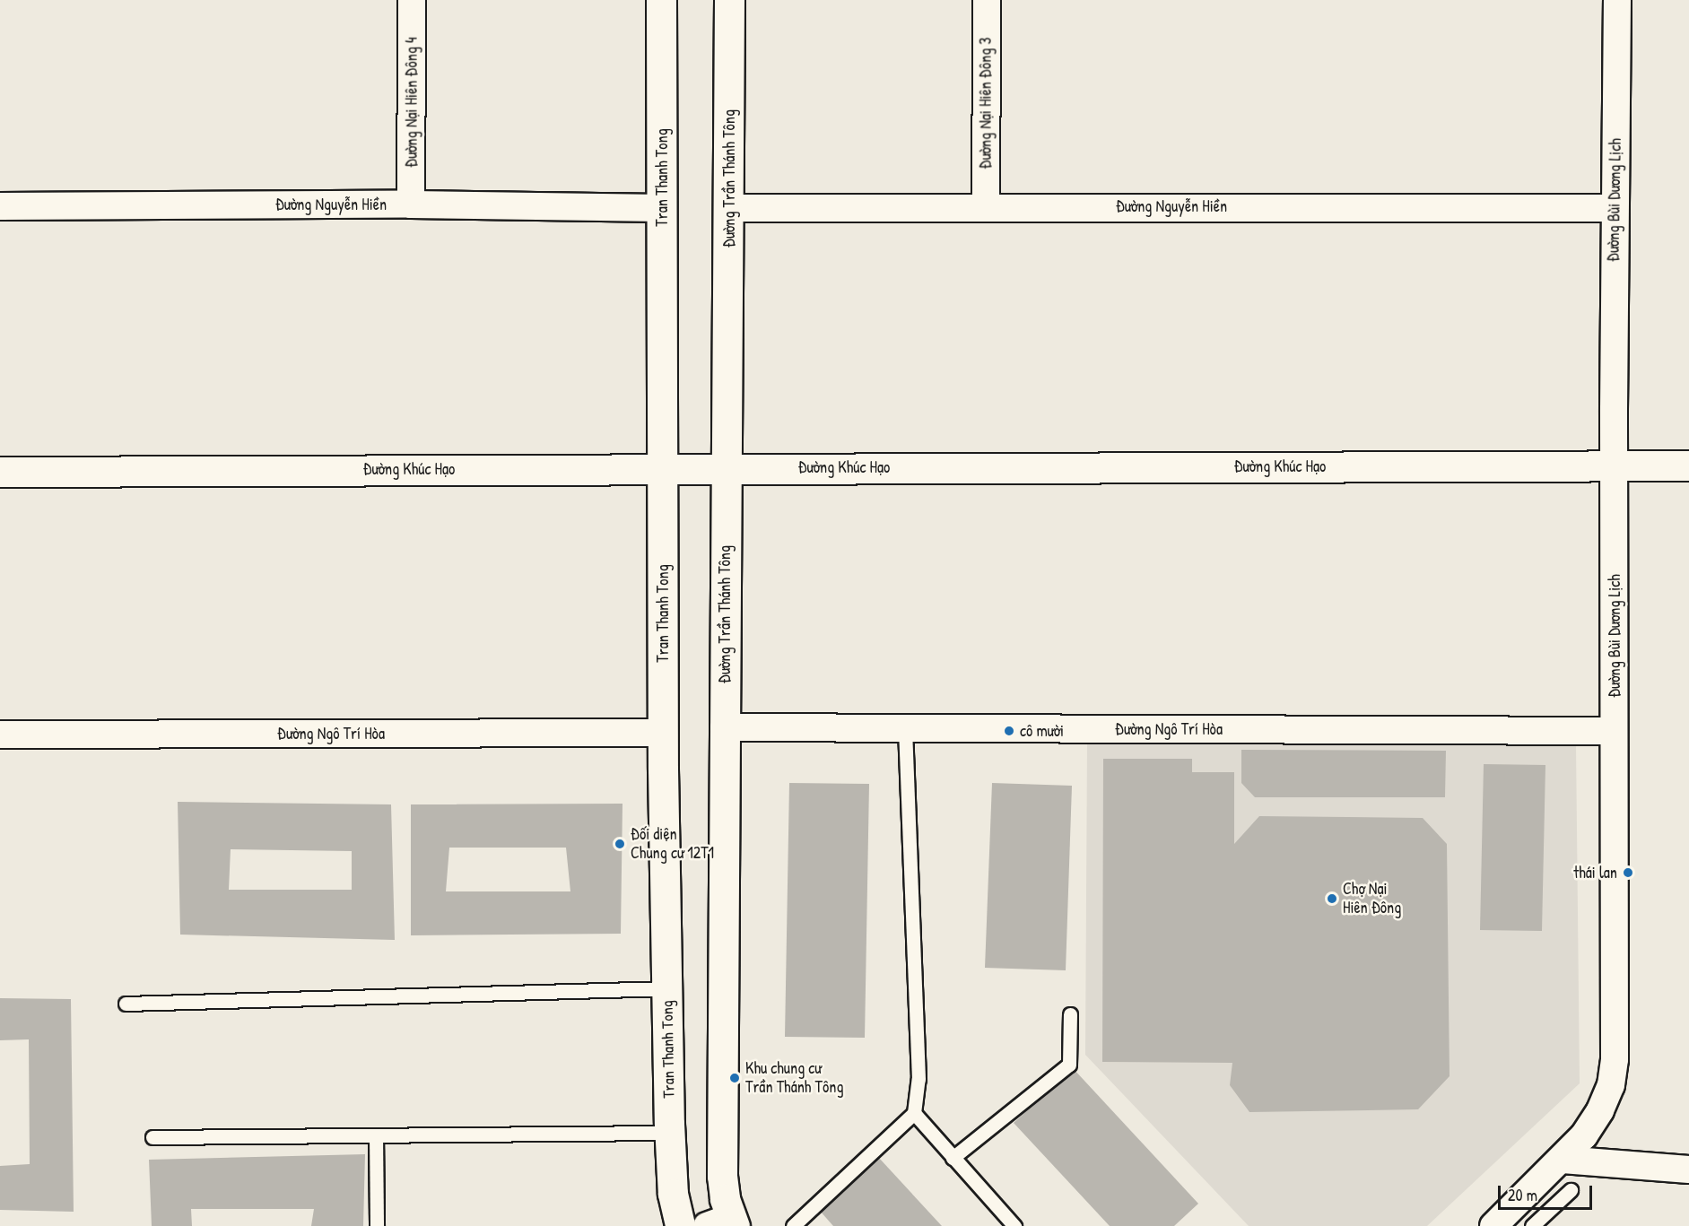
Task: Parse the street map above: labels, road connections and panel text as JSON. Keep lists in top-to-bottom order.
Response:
{
  "streets": {
    "street": [
      "Đường Nại Hiên Đông 4",
      "Đường Nại Hiên Đông 3",
      "Tran Thanh Tong",
      "Đường Trần Thánh Tông",
      "Đường Bùi Dương Lịch",
      "Đường Nguyễn Hiền",
      "Đường Khúc Hạo",
      "Đường Ngô Trí Hòa"
    ]
  },
  "crossings": [
    ["Đường Nại Hiên Đông 4", "Đường Nguyễn Hiền"],
    ["Đường Nại Hiên Đông 3", "Đường Nguyễn Hiền"],
    ["Tran Thanh Tong", "Đường Nguyễn Hiền"],
    ["Tran Thanh Tong", "Đường Khúc Hạo"],
    ["Tran Thanh Tong", "Đường Ngô Trí Hòa"],
    ["Đường Trần Thánh Tông", "Đường Nguyễn Hiền"],
    ["Đường Trần Thánh Tông", "Đường Khúc Hạo"],
    ["Đường Trần Thánh Tông", "Đường Ngô Trí Hòa"],
    ["Đường Bùi Dương Lịch", "Đường Nguyễn Hiền"],
    ["Đường Bùi Dương Lịch", "Đường Khúc Hạo"],
    ["Đường Bùi Dương Lịch", "Đường Ngô Trí Hòa"]
  ],
  "places": [
    "cô mười",
    "Đối diện Chung cư 12T1",
    "thái lan",
    "Chợ Nại Hiên Đông",
    "Khu chung cư Trần Thánh Tông"
  ],
  "scale_bar": "20 m"
}
